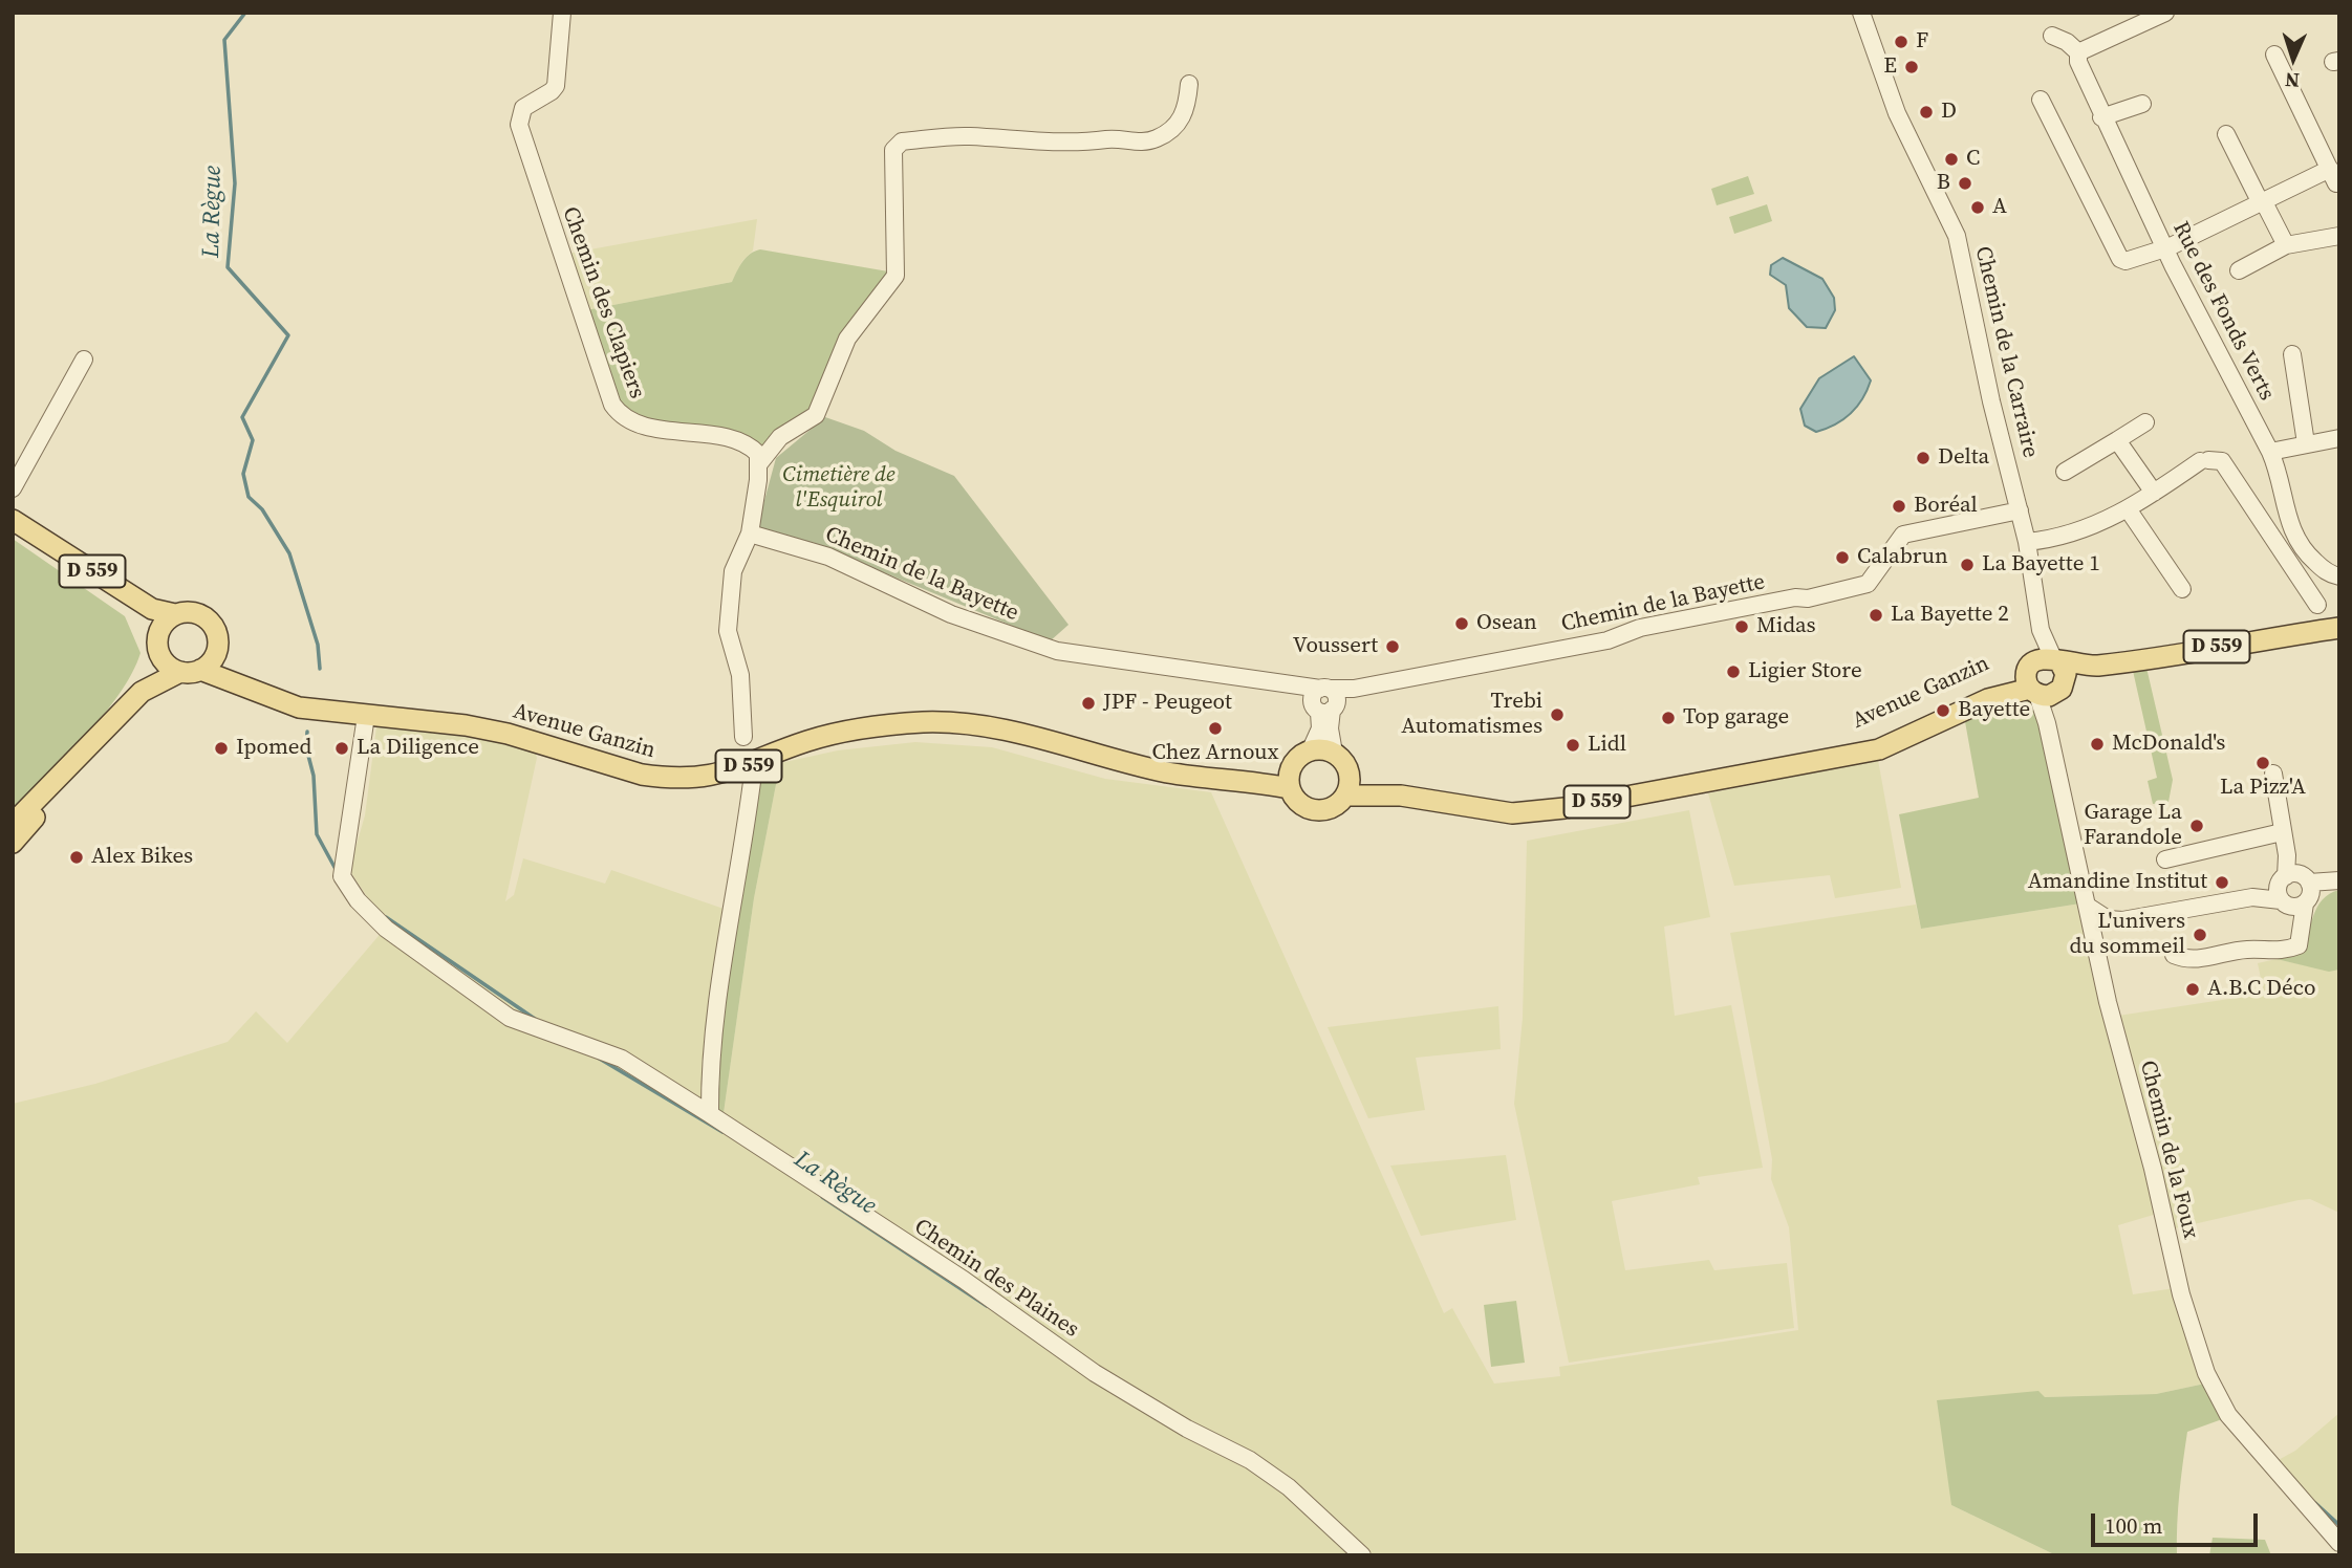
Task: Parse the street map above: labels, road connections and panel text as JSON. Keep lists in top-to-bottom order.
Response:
{
  "streets": {
    "main road": ["D 559", "Avenue Ganzin"],
    "street": [
      "Chemin des Clapiers",
      "Rue des Fonds Verts",
      "Chemin de la Carraire",
      "Chemin de la Bayette",
      "Chemin de la Foux",
      "Chemin des Plaines"
    ]
  },
  "crossings": [
    ["Chemin de la Carraire", "D 559"],
    ["Chemin de la Carraire", "Chemin de la Bayette"],
    ["Chemin de la Carraire", "Avenue Ganzin"],
    ["Chemin de la Carraire", "Chemin de la Foux"],
    ["D 559", "Avenue Ganzin"],
    ["D 559", "Chemin de la Foux"],
    ["Avenue Ganzin", "Chemin de la Foux"],
    ["Avenue Ganzin", "Chemin des Plaines"]
  ],
  "water": ["La Règue"],
  "parks": ["Cimetière de l'Esquirol"],
  "places": [
    "F",
    "E",
    "D",
    "C",
    "B",
    "A",
    "Delta",
    "Boréal",
    "Calabrun",
    "La Bayette 1",
    "La Bayette 2",
    "Osean",
    "Midas",
    "Voussert",
    "Ligier Store",
    "JPF - Peugeot",
    "Bayette",
    "Trebi Automatismes",
    "Top garage",
    "Chez Arnoux",
    "McDonald's",
    "Lidl",
    "Ipomed",
    "La Diligence",
    "La Pizz'A",
    "Garage La Farandole",
    "Alex Bikes",
    "Amandine Institut",
    "L'univers du sommeil",
    "A.B.C Déco"
  ],
  "scale_bar": "100 m",
  "north": "bottom"
}
